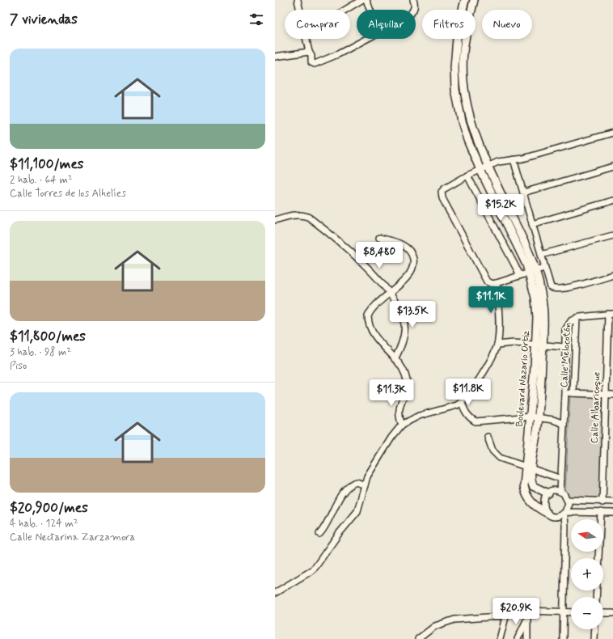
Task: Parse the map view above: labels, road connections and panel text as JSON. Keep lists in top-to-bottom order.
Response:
{
  "streets": {
    "main road": ["Boulevard Nazario Ortiz"],
    "street": ["Calle Melocotón", "Calle Albaricoque"]
  },
  "north": "left",
  "page": {
    "heading": "7 viviendas",
    "chip": [
      "Comprar",
      "Alquilar",
      "Filtros",
      "Nuevo"
    ],
    "list": [
      {
        "name": "$11,100/mes",
        "note": "2 hab. · 64 m² · Calle Torres de los Alhelíes"
      },
      {
        "name": "$11,800/mes",
        "note": "3 hab. · 98 m² · Piso"
      },
      {
        "name": "$20,900/mes",
        "note": "4 hab. · 124 m² · Calle Nectarina Zarzamora"
      }
    ],
    "price": [
      "$15.2K",
      "$8,480",
      "$11.1K",
      "$13.5K",
      "$11.8K",
      "$11.3K",
      "$20.9K"
    ],
    "map_buttons": ["+", "−"]
  }
}
